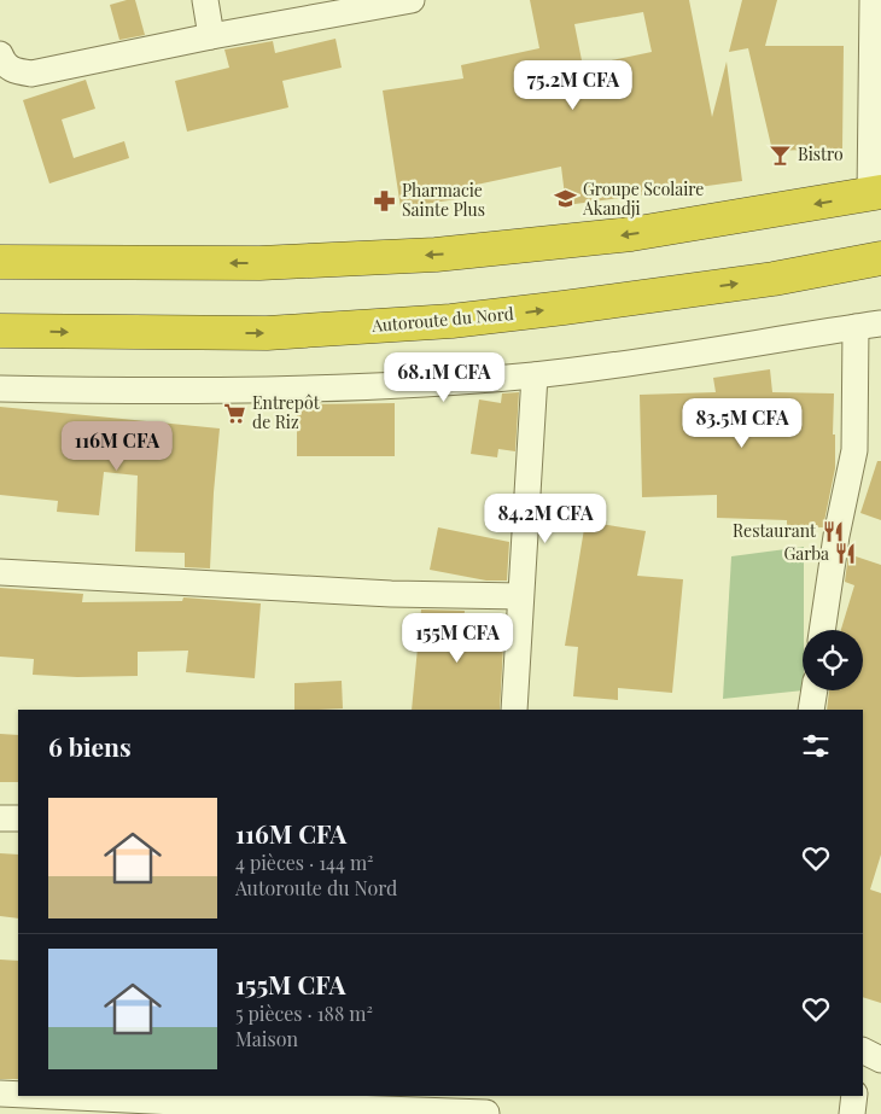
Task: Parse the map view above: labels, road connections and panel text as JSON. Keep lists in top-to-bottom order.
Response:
{
  "streets": {
    "highway": ["Autoroute du Nord"]
  },
  "places": {
    "bar": ["Bistro"],
    "school or university": ["Groupe Scolaire Akandji"],
    "pharmacy": ["Pharmacie Sainte Plus"],
    "supermarket": ["Entrepôt de Riz"],
    "restaurant": ["Restaurant", "Garba"]
  },
  "page": {
    "price": [
      "75.2M CFA",
      "68.1M CFA",
      "83.5M CFA",
      "116M CFA",
      "84.2M CFA",
      "155M CFA"
    ],
    "heading": "6 biens",
    "list": [
      {
        "name": "116M CFA",
        "note": "4 pièces · 144 m² · Autoroute du Nord"
      },
      {
        "name": "155M CFA",
        "note": "5 pièces · 188 m² · Maison"
      }
    ]
  }
}
